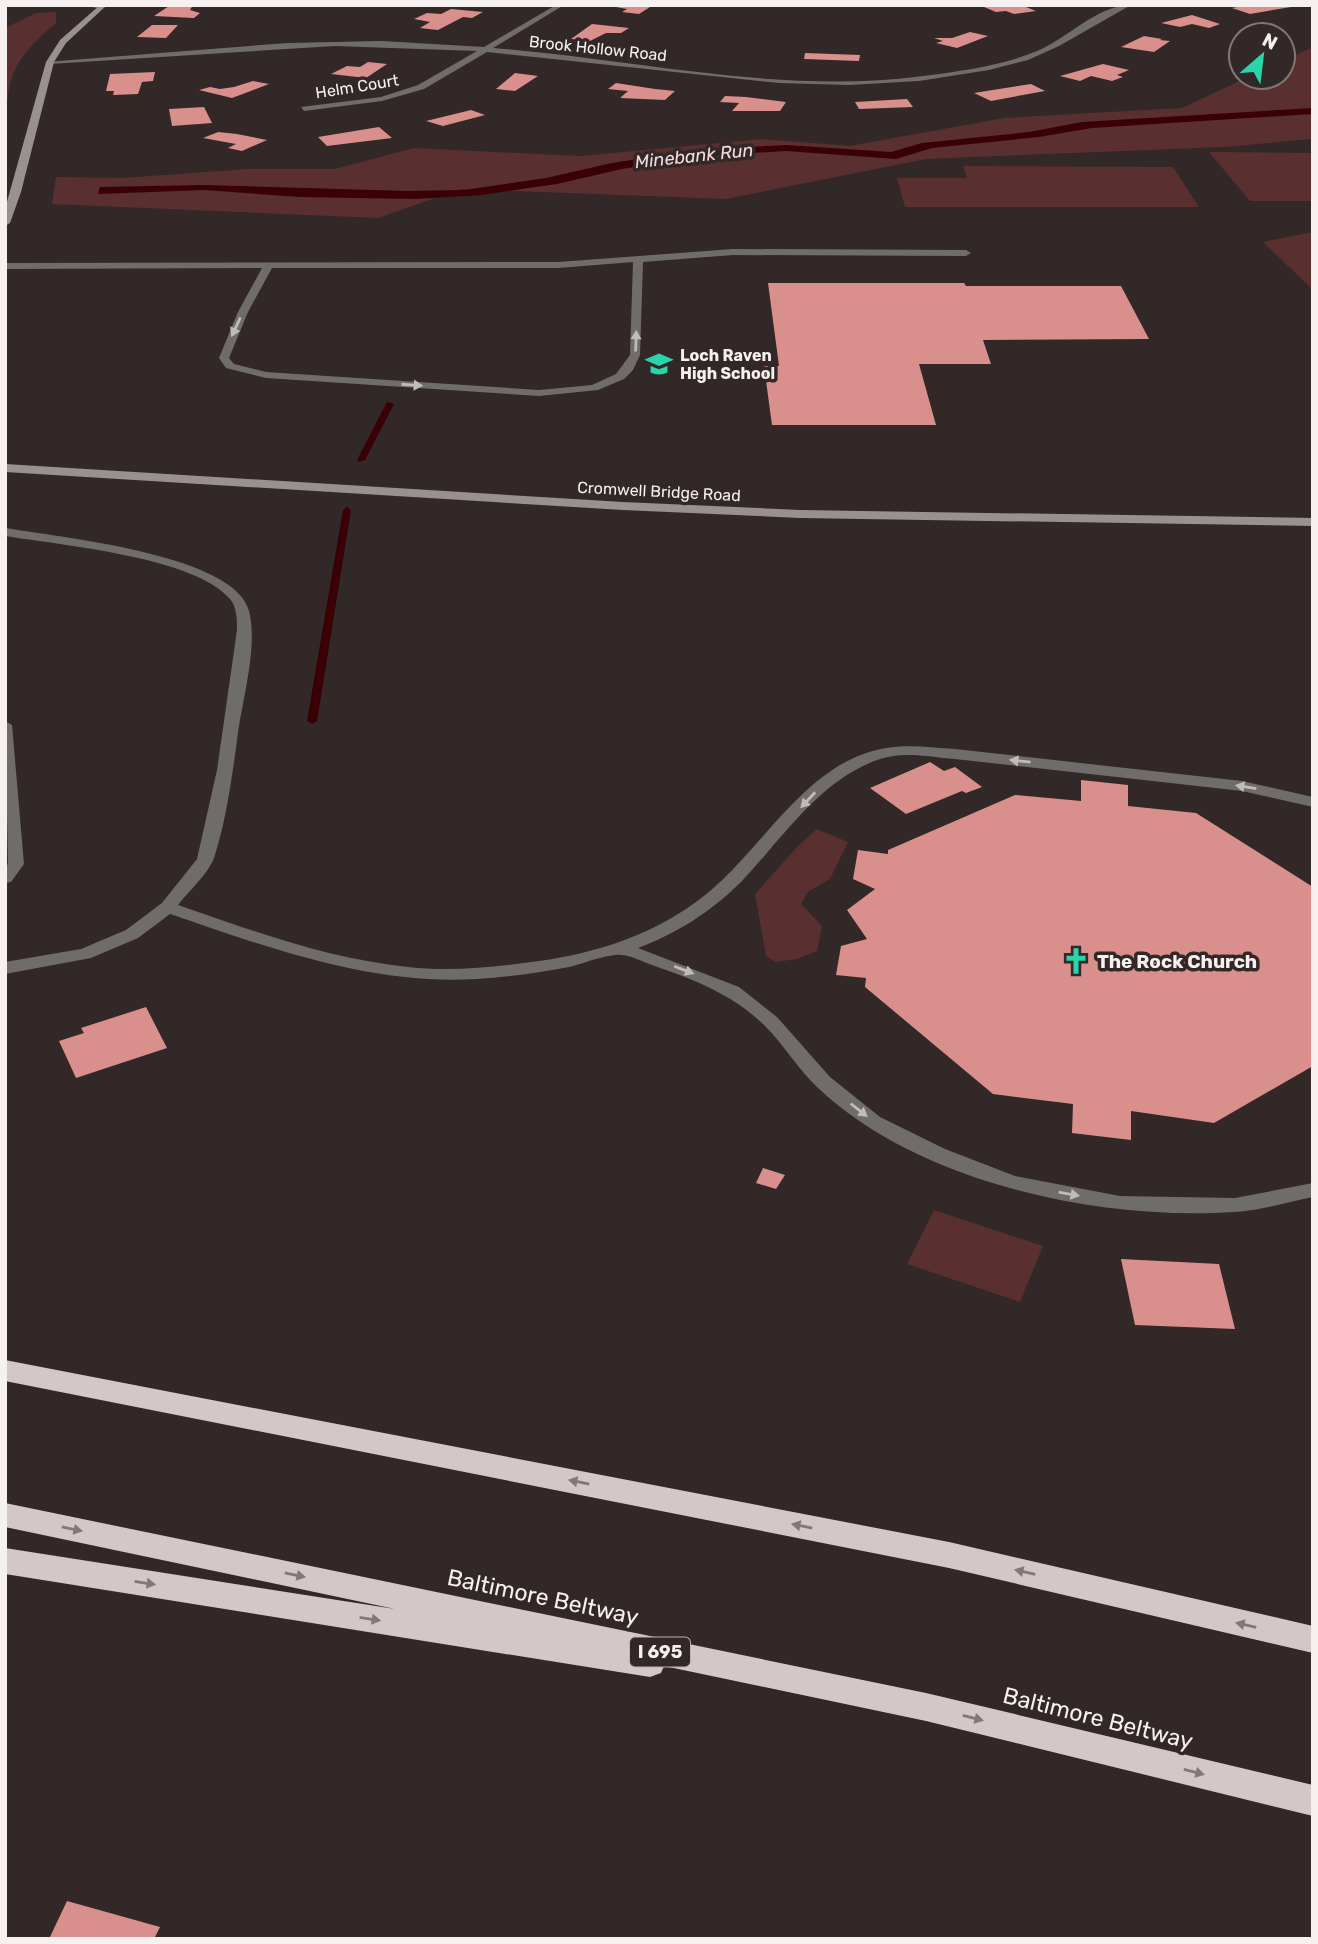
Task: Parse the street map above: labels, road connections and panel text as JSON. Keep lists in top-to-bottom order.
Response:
{
  "streets": {
    "highway": ["Baltimore Beltway", "I 695"],
    "main road": ["Cromwell Bridge Road"],
    "street": ["Brook Hollow Road", "Helm Court"]
  },
  "crossings": [
    ["Brook Hollow Road", "Helm Court"]
  ],
  "water": ["Minebank Run"],
  "places": {
    "school or university": ["Loch Raven High School"],
    "church": ["The Rock Church"]
  },
  "north": "top right"
}
